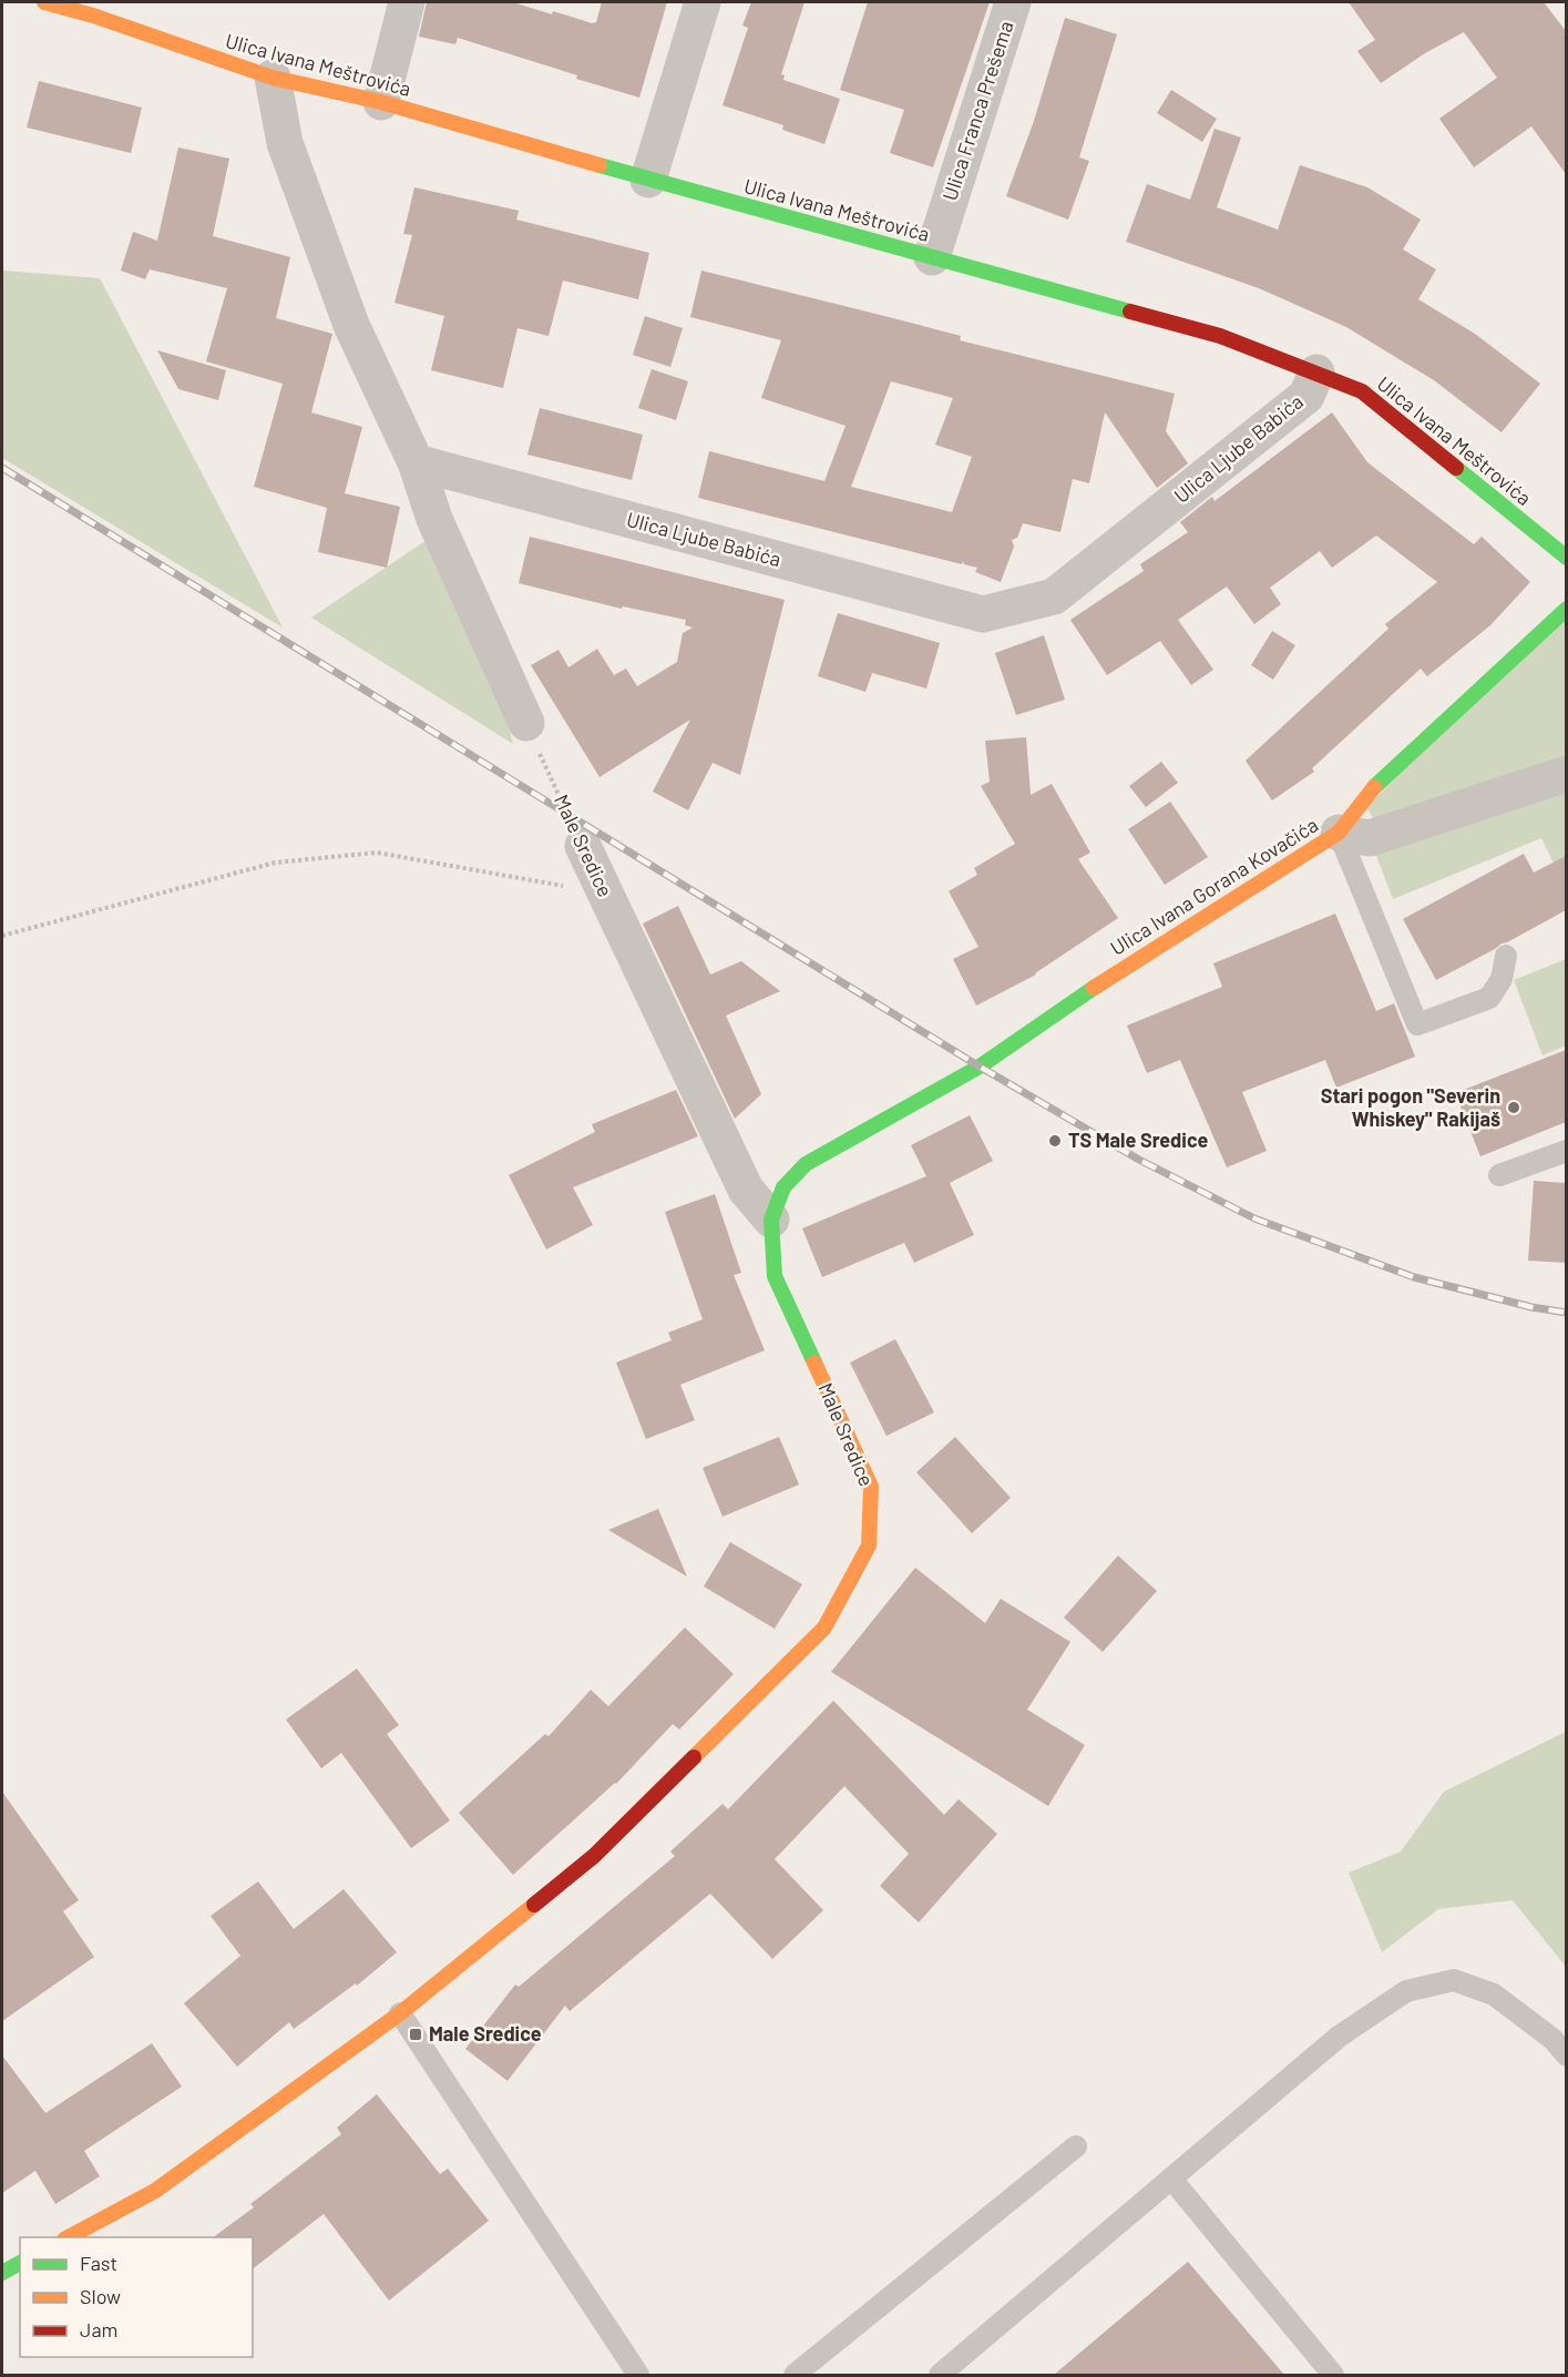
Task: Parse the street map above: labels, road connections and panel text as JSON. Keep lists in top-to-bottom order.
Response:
{
  "streets": {
    "street": [
      "Ulica Ivana Meštrovića",
      "Ulica Franca Prešema",
      "Ulica Ljube Babića",
      "Male Sredice",
      "Ulica Ivana Gorana Kovačića"
    ]
  },
  "crossings": [
    ["Ulica Ivana Meštrovića", "Ulica Franca Prešema"],
    ["Ulica Ivana Meštrovića", "Ulica Ljube Babića"],
    ["Male Sredice", "Ulica Ivana Gorana Kovačića"]
  ],
  "places": {
    "other": ["Stari pogon \"Severin Whiskey\" Rakijaš", "TS Male Sredice"],
    "transit": ["Male Sredice"]
  },
  "legend": ["Fast", "Slow", "Jam"]
}
